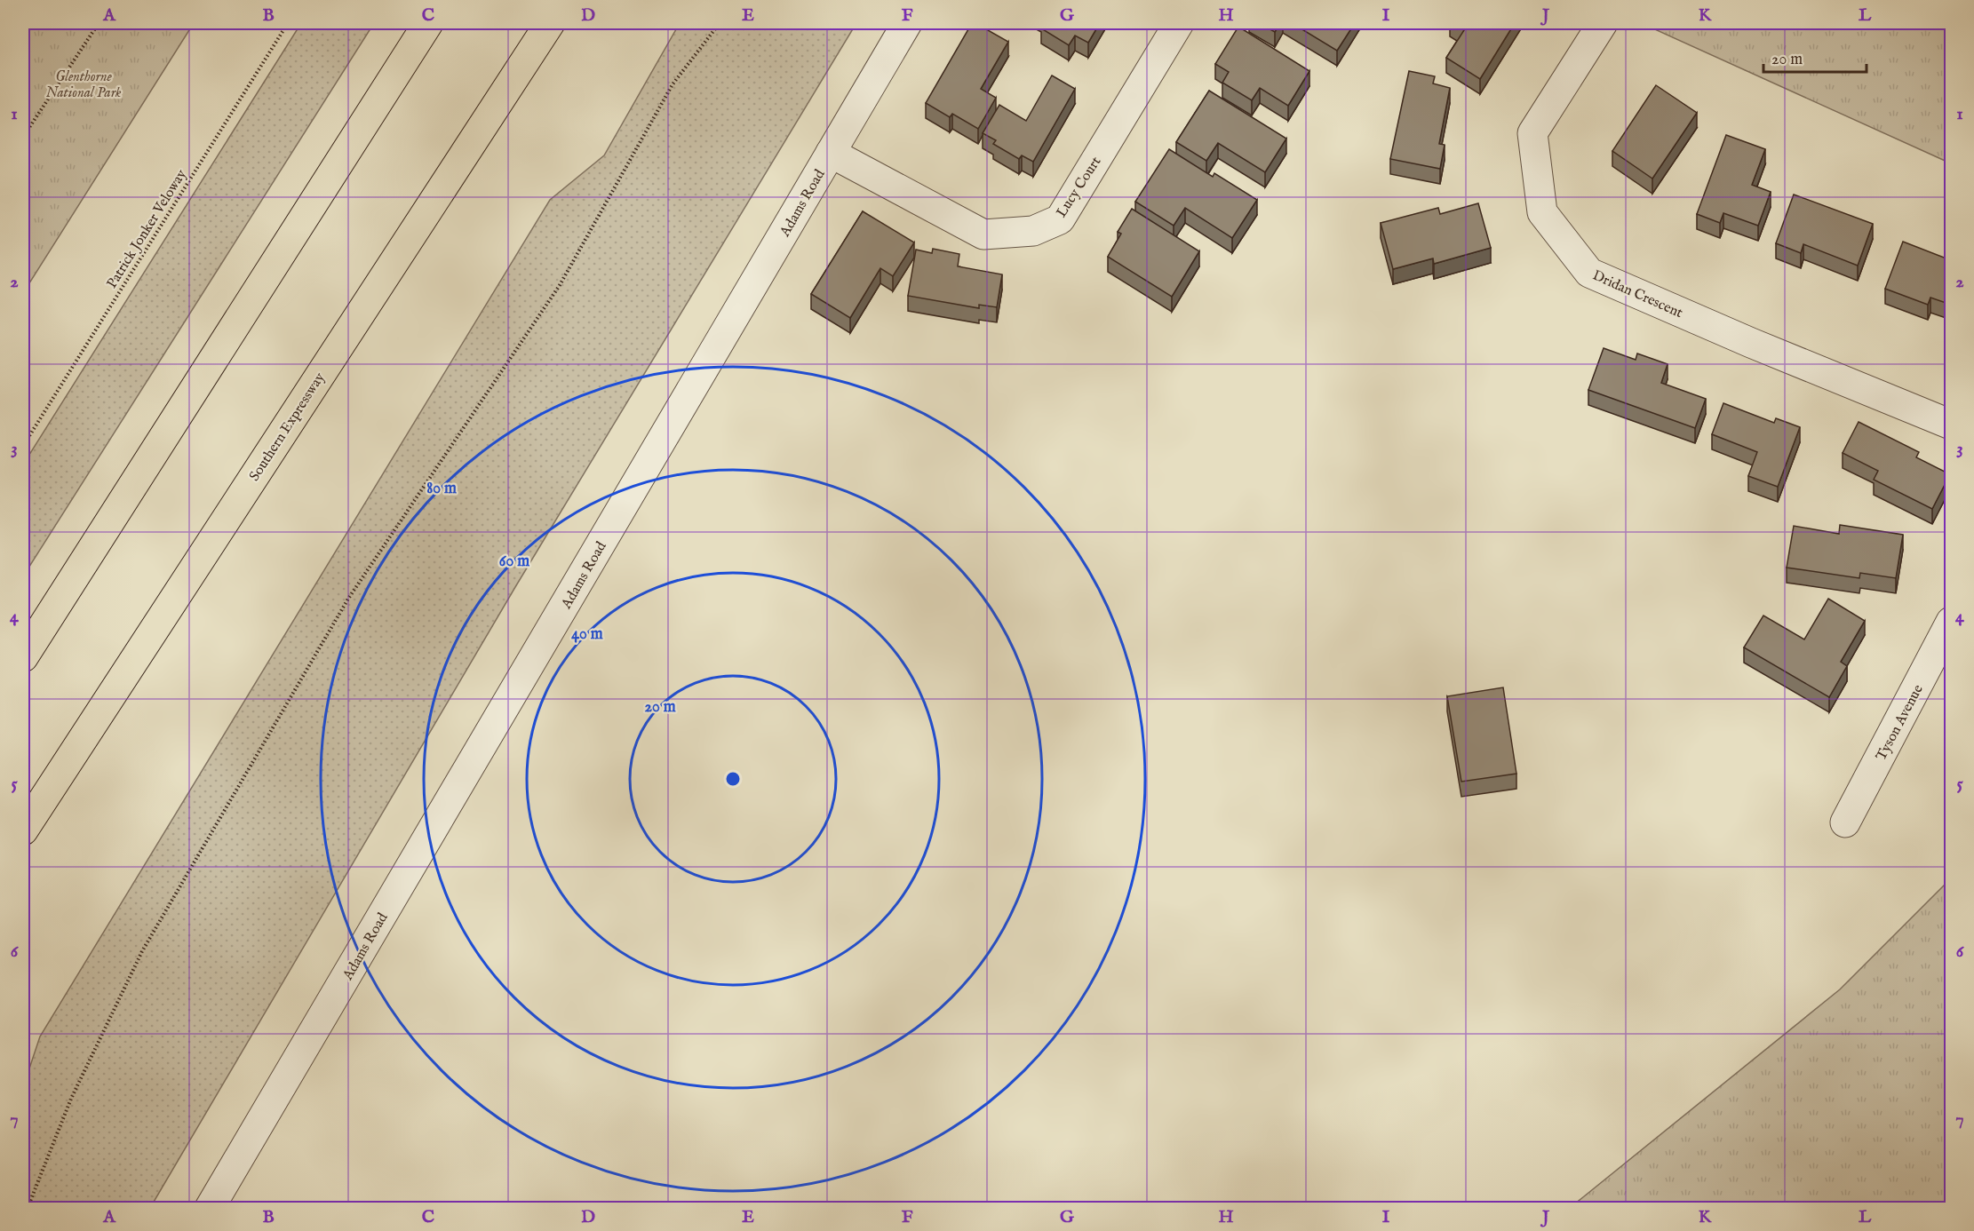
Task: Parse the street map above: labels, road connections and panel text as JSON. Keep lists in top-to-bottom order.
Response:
{
  "streets": {
    "highway": ["Southern Expressway"],
    "street": [
      "Lucy Court",
      "Adams Road",
      "Dridan Crescent",
      "Tyson Avenue"
    ],
    "path": ["Patrick Jonker Veloway"]
  },
  "crossings": [
    ["Lucy Court", "Adams Road"]
  ],
  "parks": ["Glenthorne National Park"],
  "scale_bar": "20 m",
  "grid": {
    "columns": [
      "A",
      "B",
      "C",
      "D",
      "E",
      "F",
      "G",
      "H",
      "I",
      "J",
      "K",
      "L"
    ],
    "rows": [
      "1",
      "2",
      "3",
      "4",
      "5",
      "6",
      "7"
    ]
  },
  "rings": [
    "80 m",
    "60 m",
    "40 m",
    "20 m"
  ]
}
